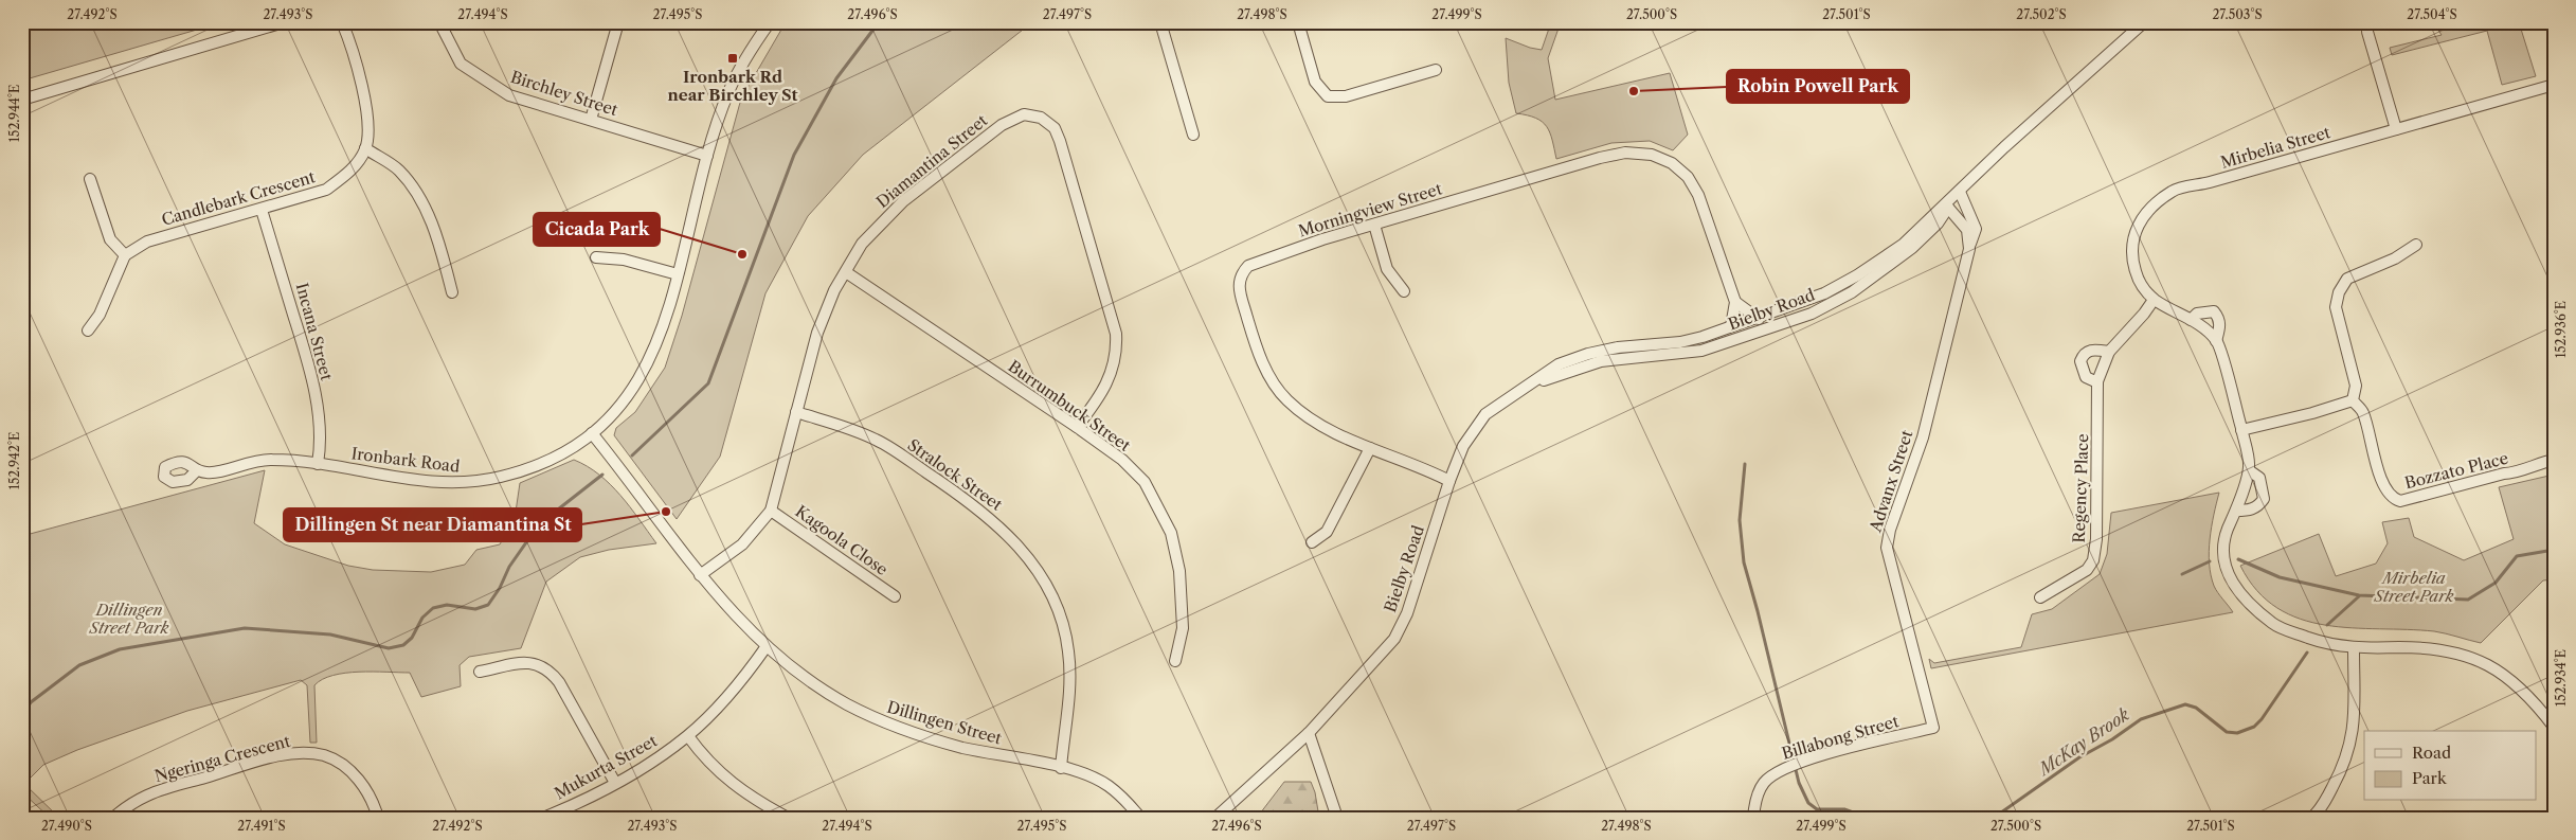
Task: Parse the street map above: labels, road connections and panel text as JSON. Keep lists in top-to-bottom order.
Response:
{
  "streets": {
    "street": [
      "Birchley Street",
      "Mirbelia Street",
      "Diamantina Street",
      "Candlebark Crescent",
      "Morningview Street",
      "Bielby Road",
      "Incana Street",
      "Burrumbuck Street",
      "Ironbark Road",
      "Bozzato Place",
      "Stralock Street",
      "Advanx Street",
      "Regency Place",
      "Kagoola Close",
      "Dillingen Street",
      "Billabong Street",
      "Ngeringa Crescent",
      "Mukurta Street"
    ]
  },
  "crossings": [
    ["Birchley Street", "Ironbark Road"],
    ["Mirbelia Street", "Regency Place"],
    ["Diamantina Street", "Burrumbuck Street"],
    ["Diamantina Street", "Stralock Street"],
    ["Diamantina Street", "Kagoola Close"],
    ["Diamantina Street", "Dillingen Street"],
    ["Candlebark Crescent", "Incana Street"],
    ["Morningview Street", "Bielby Road"],
    ["Bielby Road", "Advanx Street"],
    ["Incana Street", "Ironbark Road"],
    ["Ironbark Road", "Dillingen Street"],
    ["Stralock Street", "Dillingen Street"],
    ["Advanx Street", "Billabong Street"],
    ["Dillingen Street", "Mukurta Street"]
  ],
  "water": ["McKay Brook"],
  "parks": ["Mirbelia Street Park", "Dillingen Street Park"],
  "places": {
    "transit": ["Ironbark Rd near Birchley St"],
    "other": ["Robin Powell Park", "Cicada Park", "Dillingen St near Diamantina St"]
  },
  "legend": ["Road", "Park"],
  "coordinates": [
    "27.492°S",
    "27.493°S",
    "27.494°S",
    "27.495°S",
    "27.496°S",
    "27.497°S",
    "27.498°S",
    "27.499°S",
    "27.500°S",
    "27.501°S",
    "27.502°S",
    "27.503°S",
    "27.504°S",
    "152.944°E",
    "152.936°E",
    "152.942°E",
    "152.934°E",
    "27.490°S",
    "27.491°S"
  ]
}
